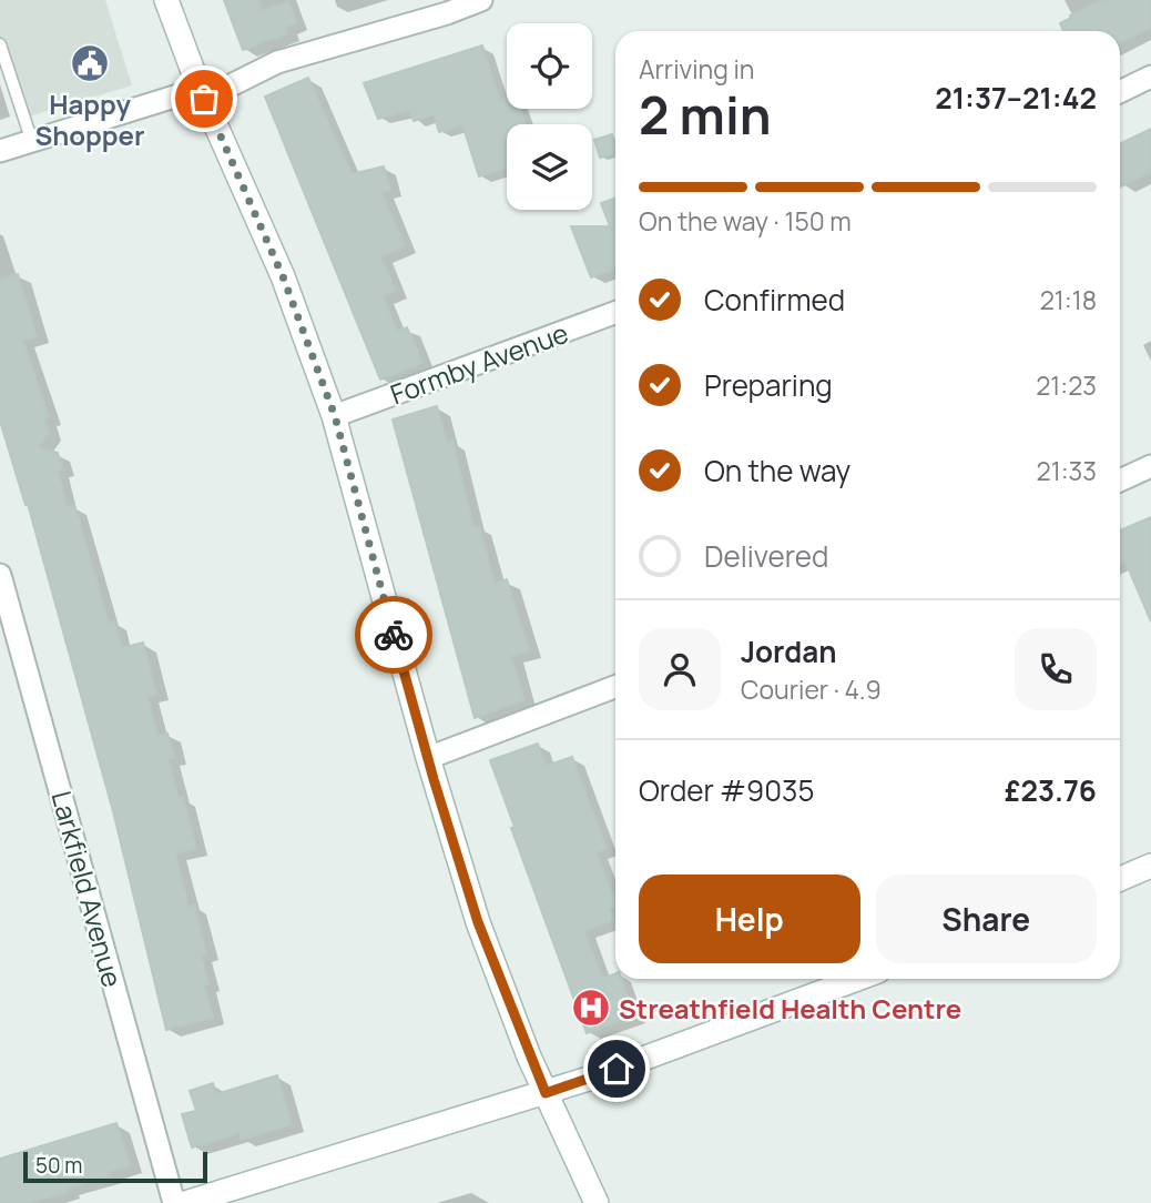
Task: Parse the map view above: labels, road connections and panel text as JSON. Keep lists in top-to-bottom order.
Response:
{
  "streets": {
    "street": ["Formby Avenue", "Larkfield Avenue"]
  },
  "places": {
    "public building": ["Happy Shopper"],
    "hospital": ["Streathfield Health Centre"]
  },
  "scale_bar": "50 m",
  "page": {
    "heading": ["2 min", "Arriving in", "21:37–21:42"],
    "panel": [
      "Jordan",
      "Courier · 4.9",
      "Order #9035",
      "£23.76"
    ],
    "bar": "On the way · 150 m",
    "list": [
      ["Confirmed", "21:18"],
      ["Preparing", "21:23"],
      ["On the way", "21:33"],
      "Delivered"
    ],
    "buttons": ["Help", "Share"],
    "scale": "50 m"
  }
}
